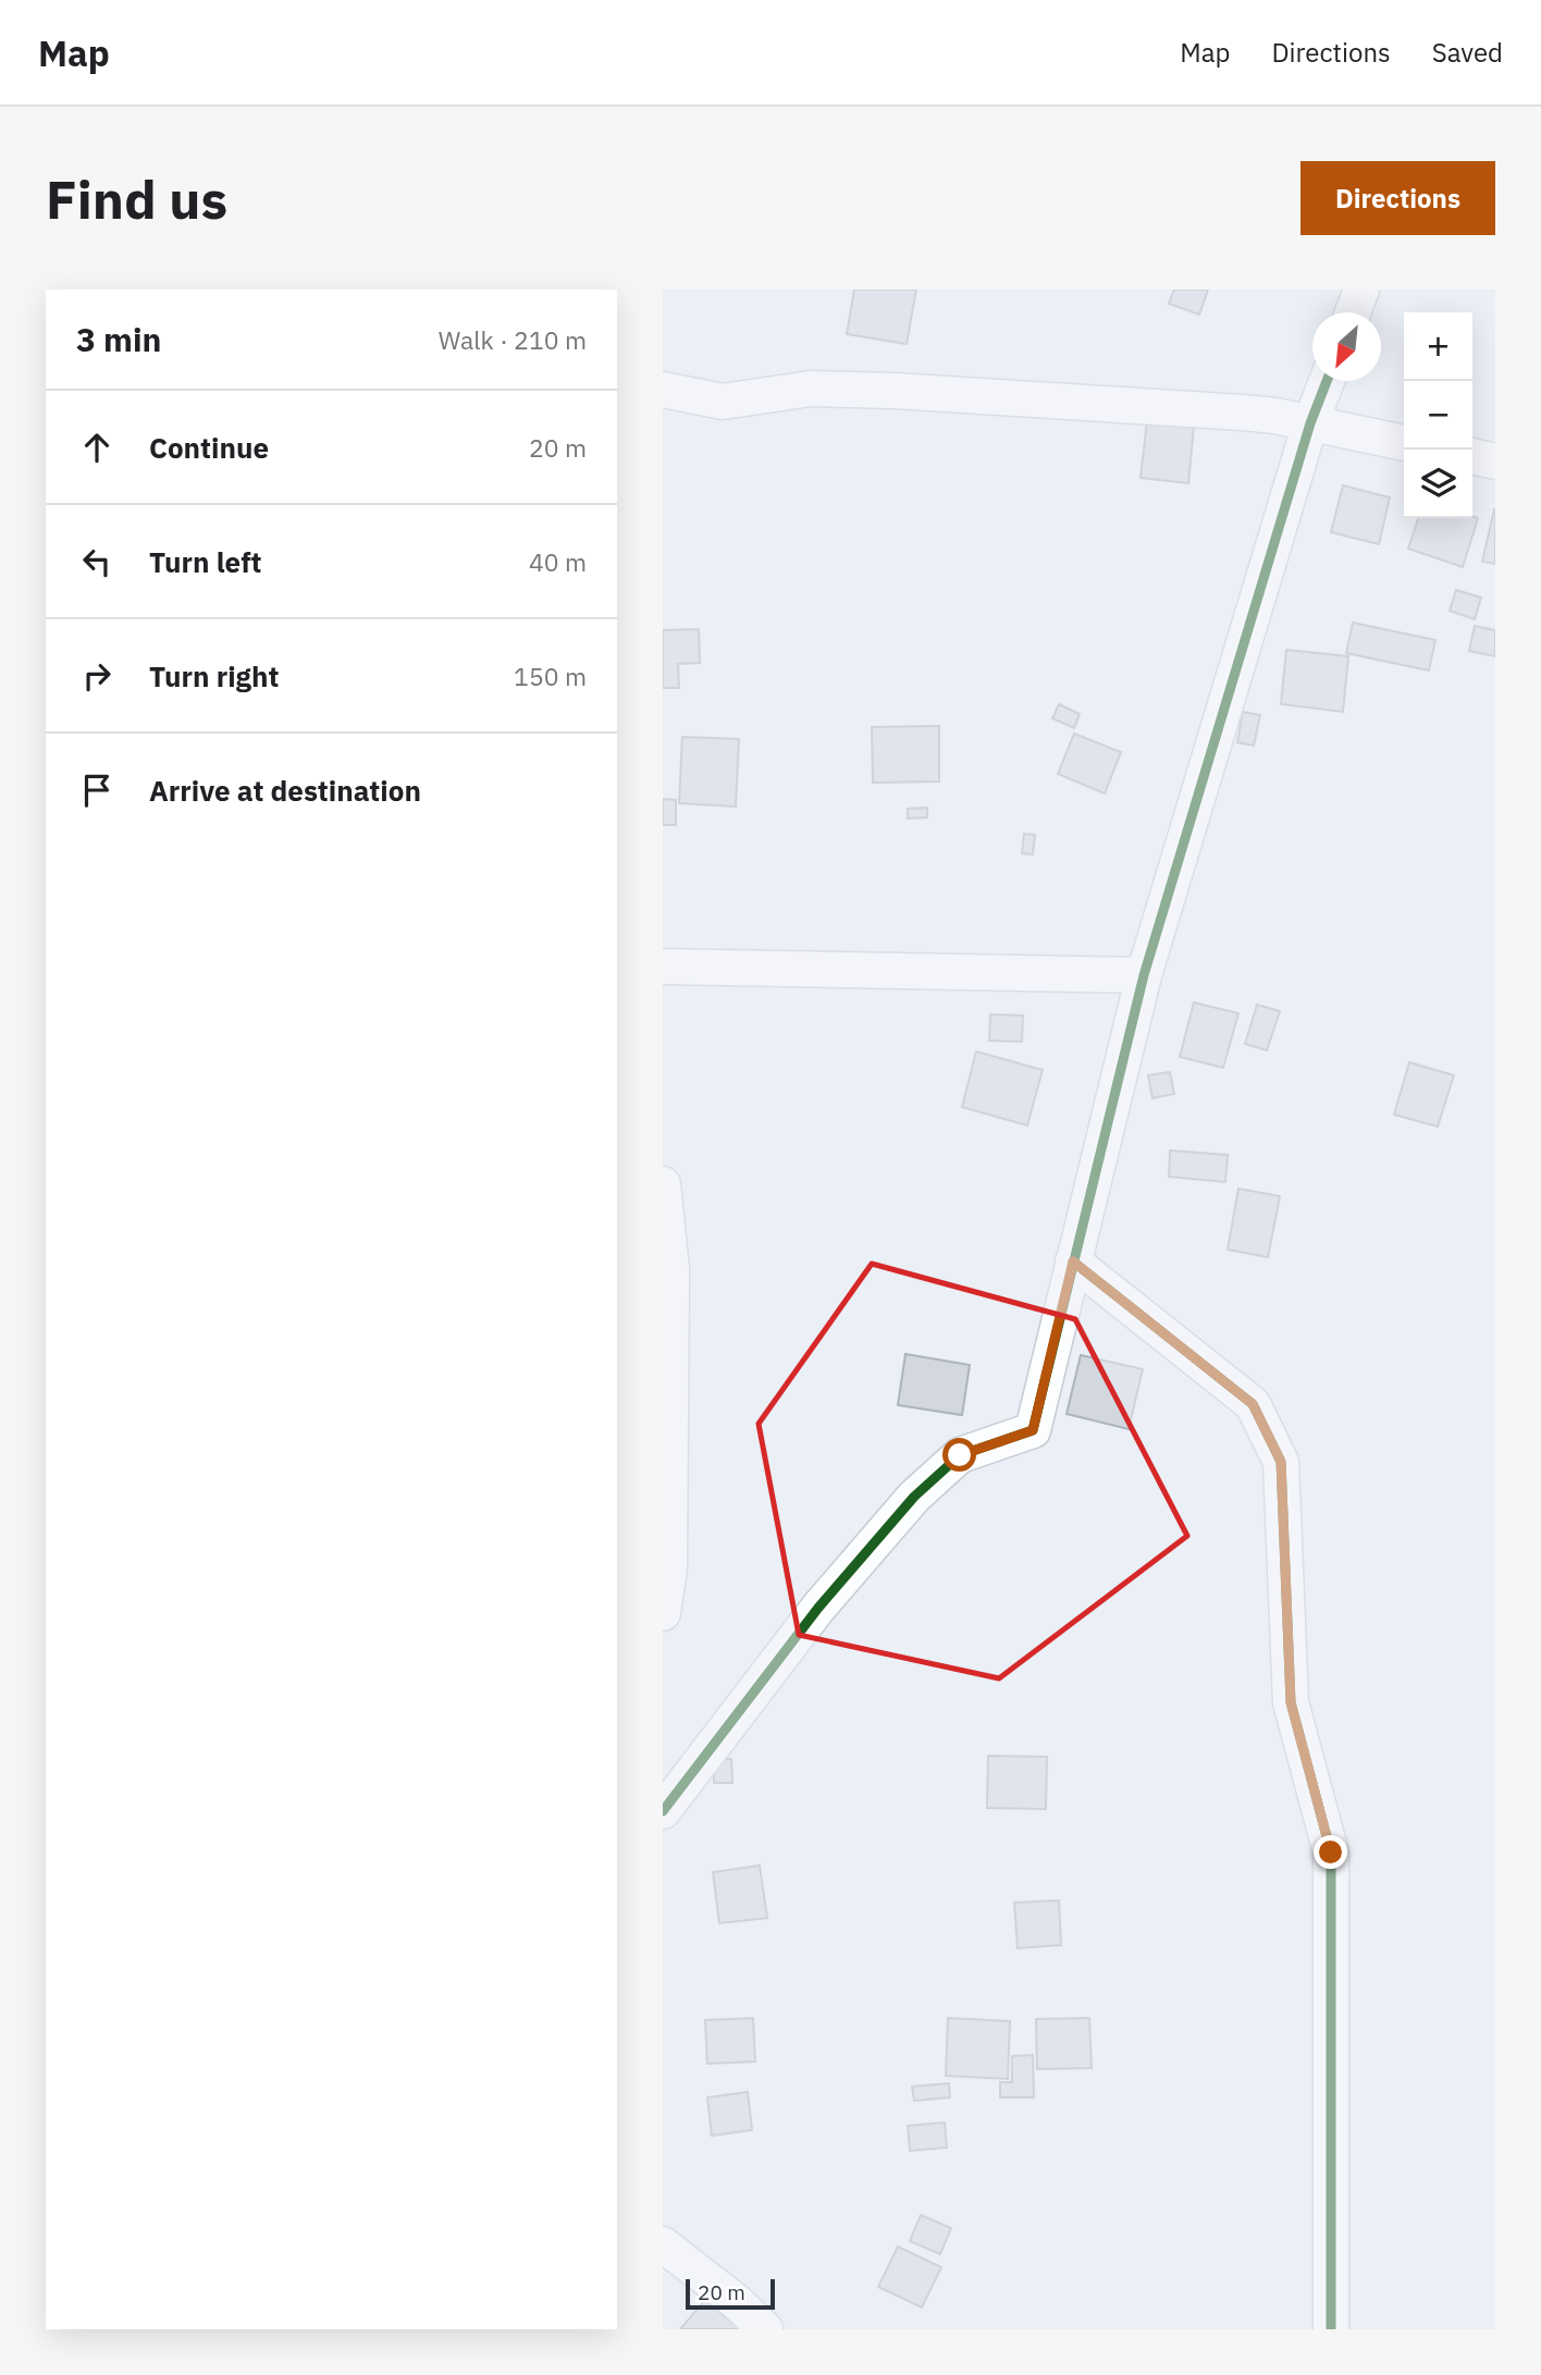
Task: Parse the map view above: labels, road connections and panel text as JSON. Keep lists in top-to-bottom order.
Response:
{
  "scale_bar": "20 m",
  "north": "bottom left",
  "page": {
    "header": "Map",
    "nav": ["Map", "Directions", "Saved"],
    "buttons": "Directions",
    "title": "Find us",
    "heading": ["3 min", "Walk · 210 m"],
    "map_buttons": ["+", "−"],
    "list": [
      ["Continue", "20 m"],
      ["Turn left", "40 m"],
      ["Turn right", "150 m"],
      "Arrive at destination"
    ],
    "scale": "20 m"
  }
}
